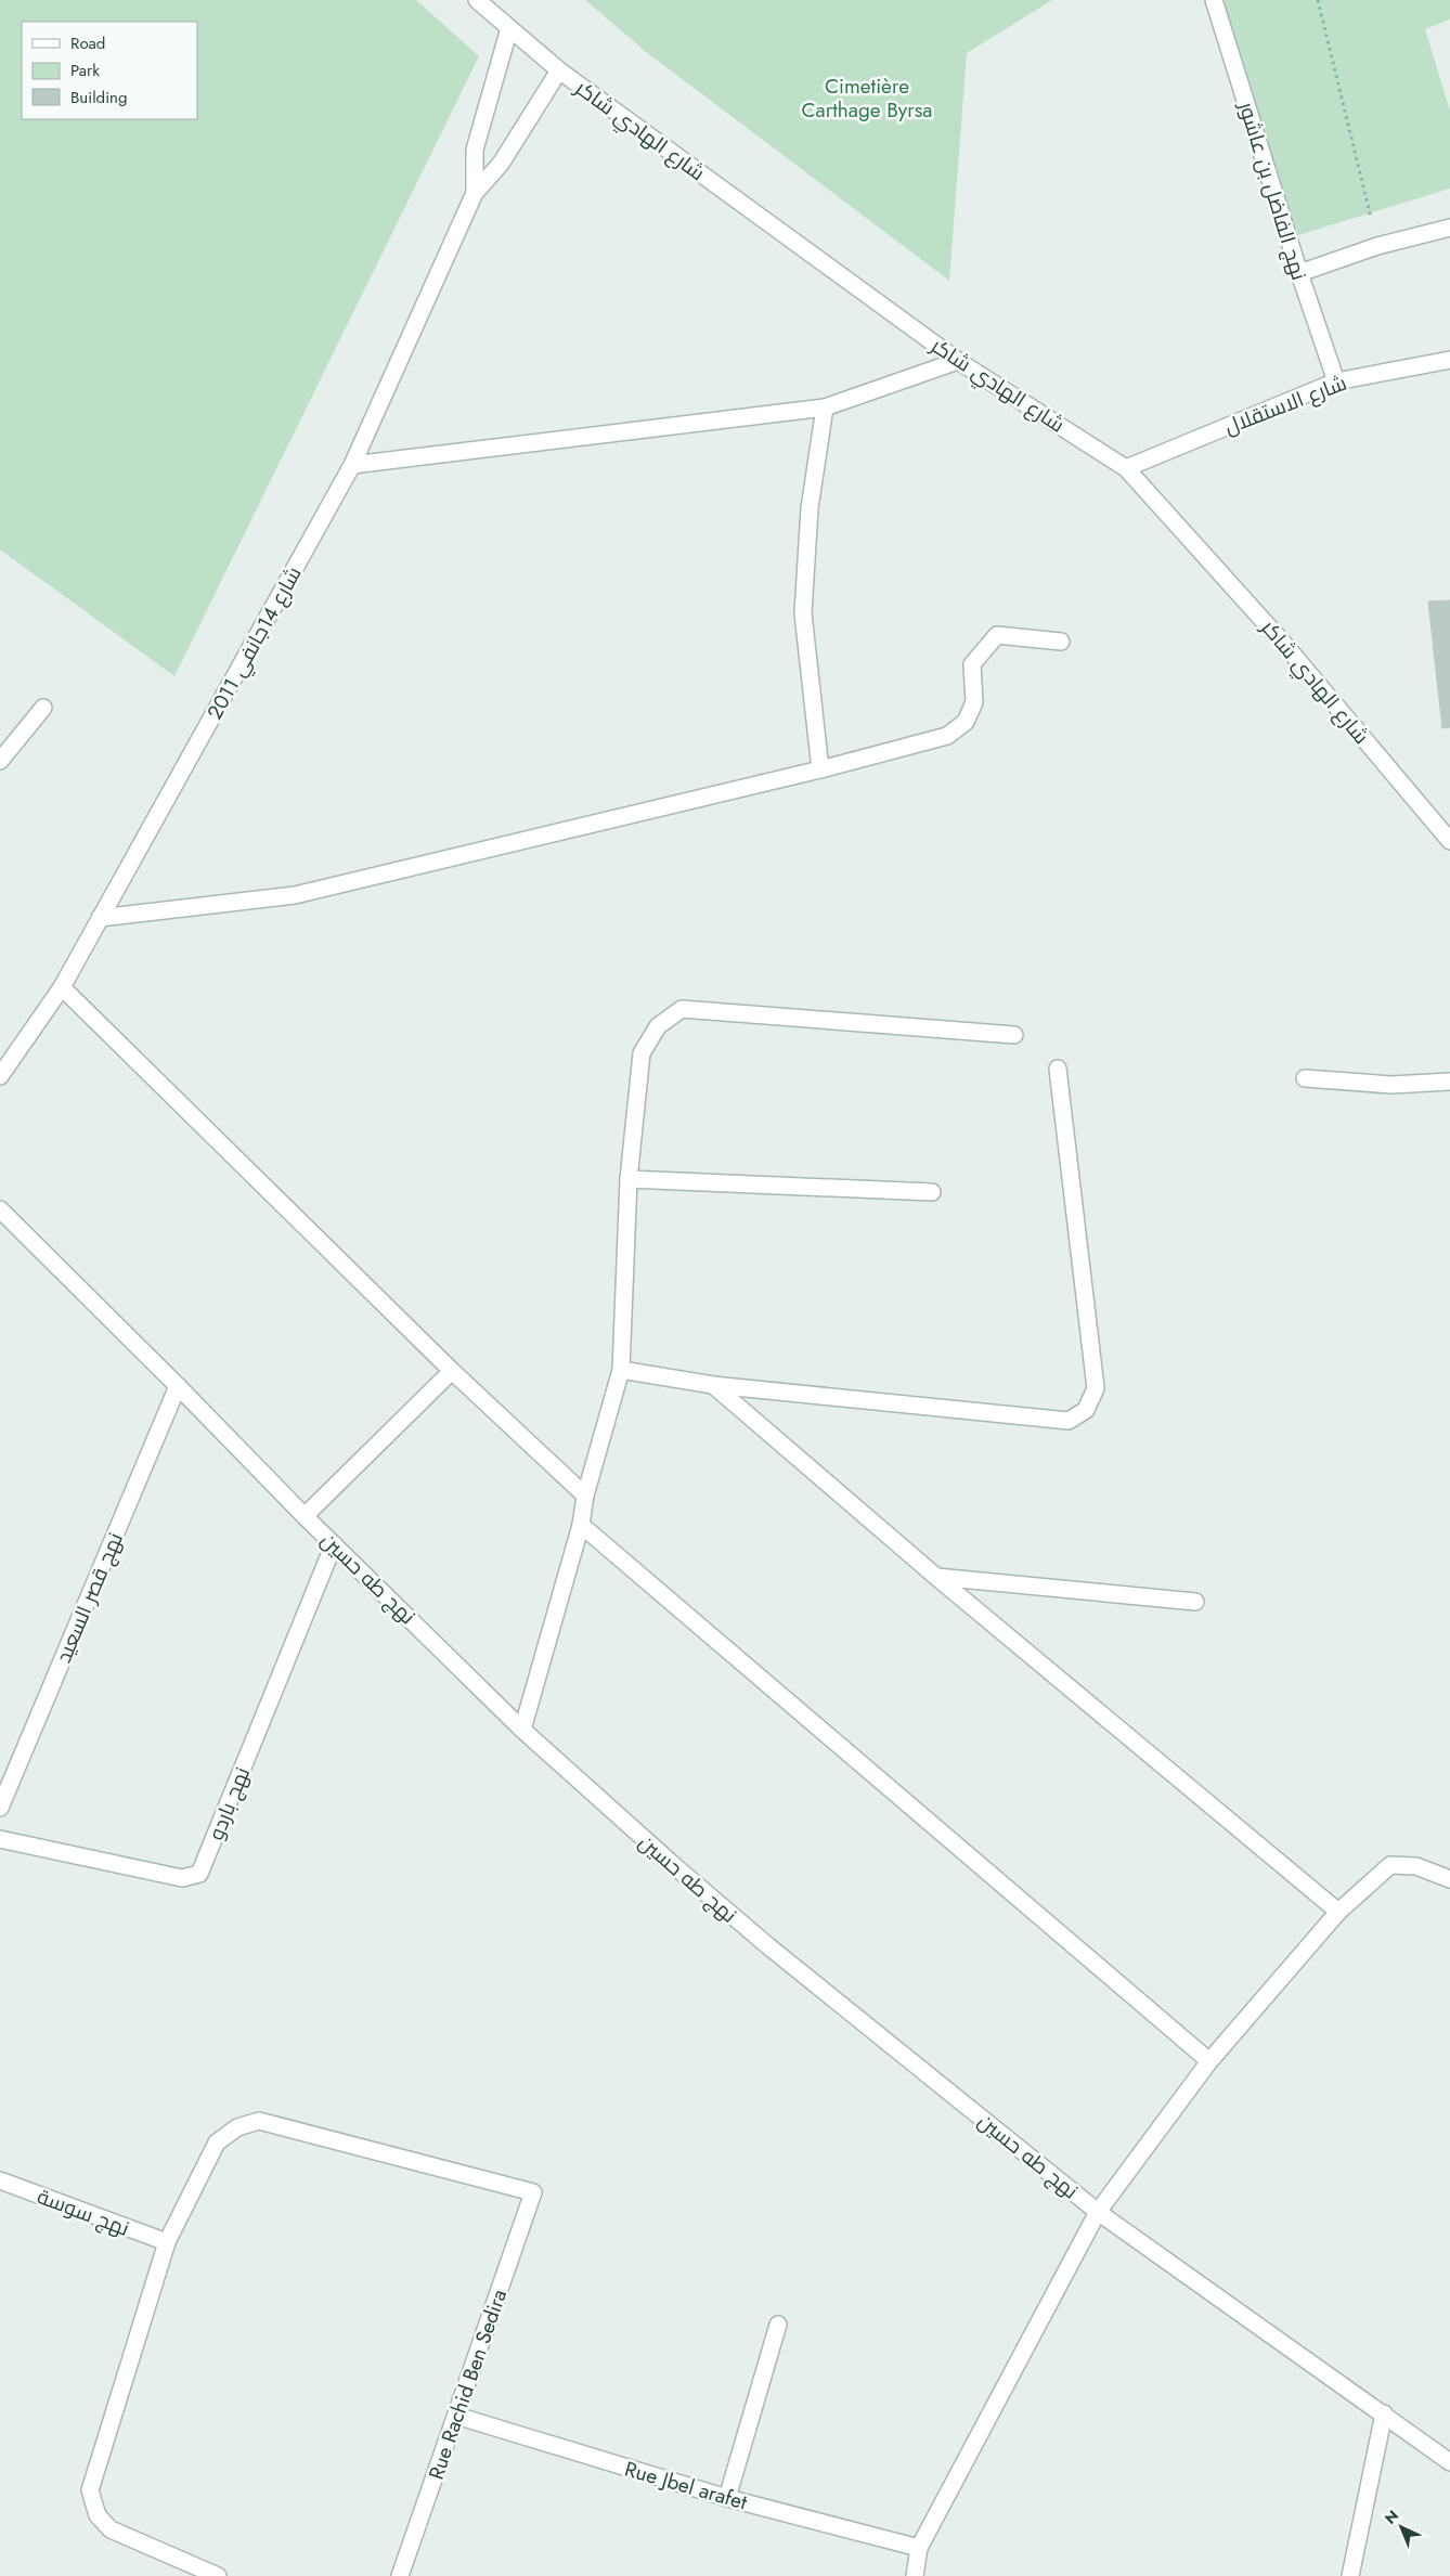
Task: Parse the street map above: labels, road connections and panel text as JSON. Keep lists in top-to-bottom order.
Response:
{
  "streets": {
    "street": [
      "شارع الهادي شاكر",
      "نهج الفاضل بن عاشور",
      "شارع الاستقلال",
      "شارع 14جانفي 2011",
      "نهج طه حسين",
      "نهج قصر السعيد",
      "نهج باردو",
      "نهج سوسة",
      "Rue Rachid Ben Sedira",
      "Rue Jbel arafet"
    ]
  },
  "crossings": [
    ["شارع الهادي شاكر", "شارع الاستقلال"],
    ["شارع الهادي شاكر", "شارع 14جانفي 2011"],
    ["نهج الفاضل بن عاشور", "شارع الاستقلال"],
    ["نهج طه حسين", "نهج قصر السعيد"],
    ["نهج طه حسين", "نهج باردو"],
    ["نهج سوسة", "Rue Rachid Ben Sedira"],
    ["Rue Rachid Ben Sedira", "Rue Jbel arafet"]
  ],
  "parks": ["Cimetière Carthage Byrsa"],
  "legend": ["Road", "Park", "Building"],
  "north": "top left"
}
